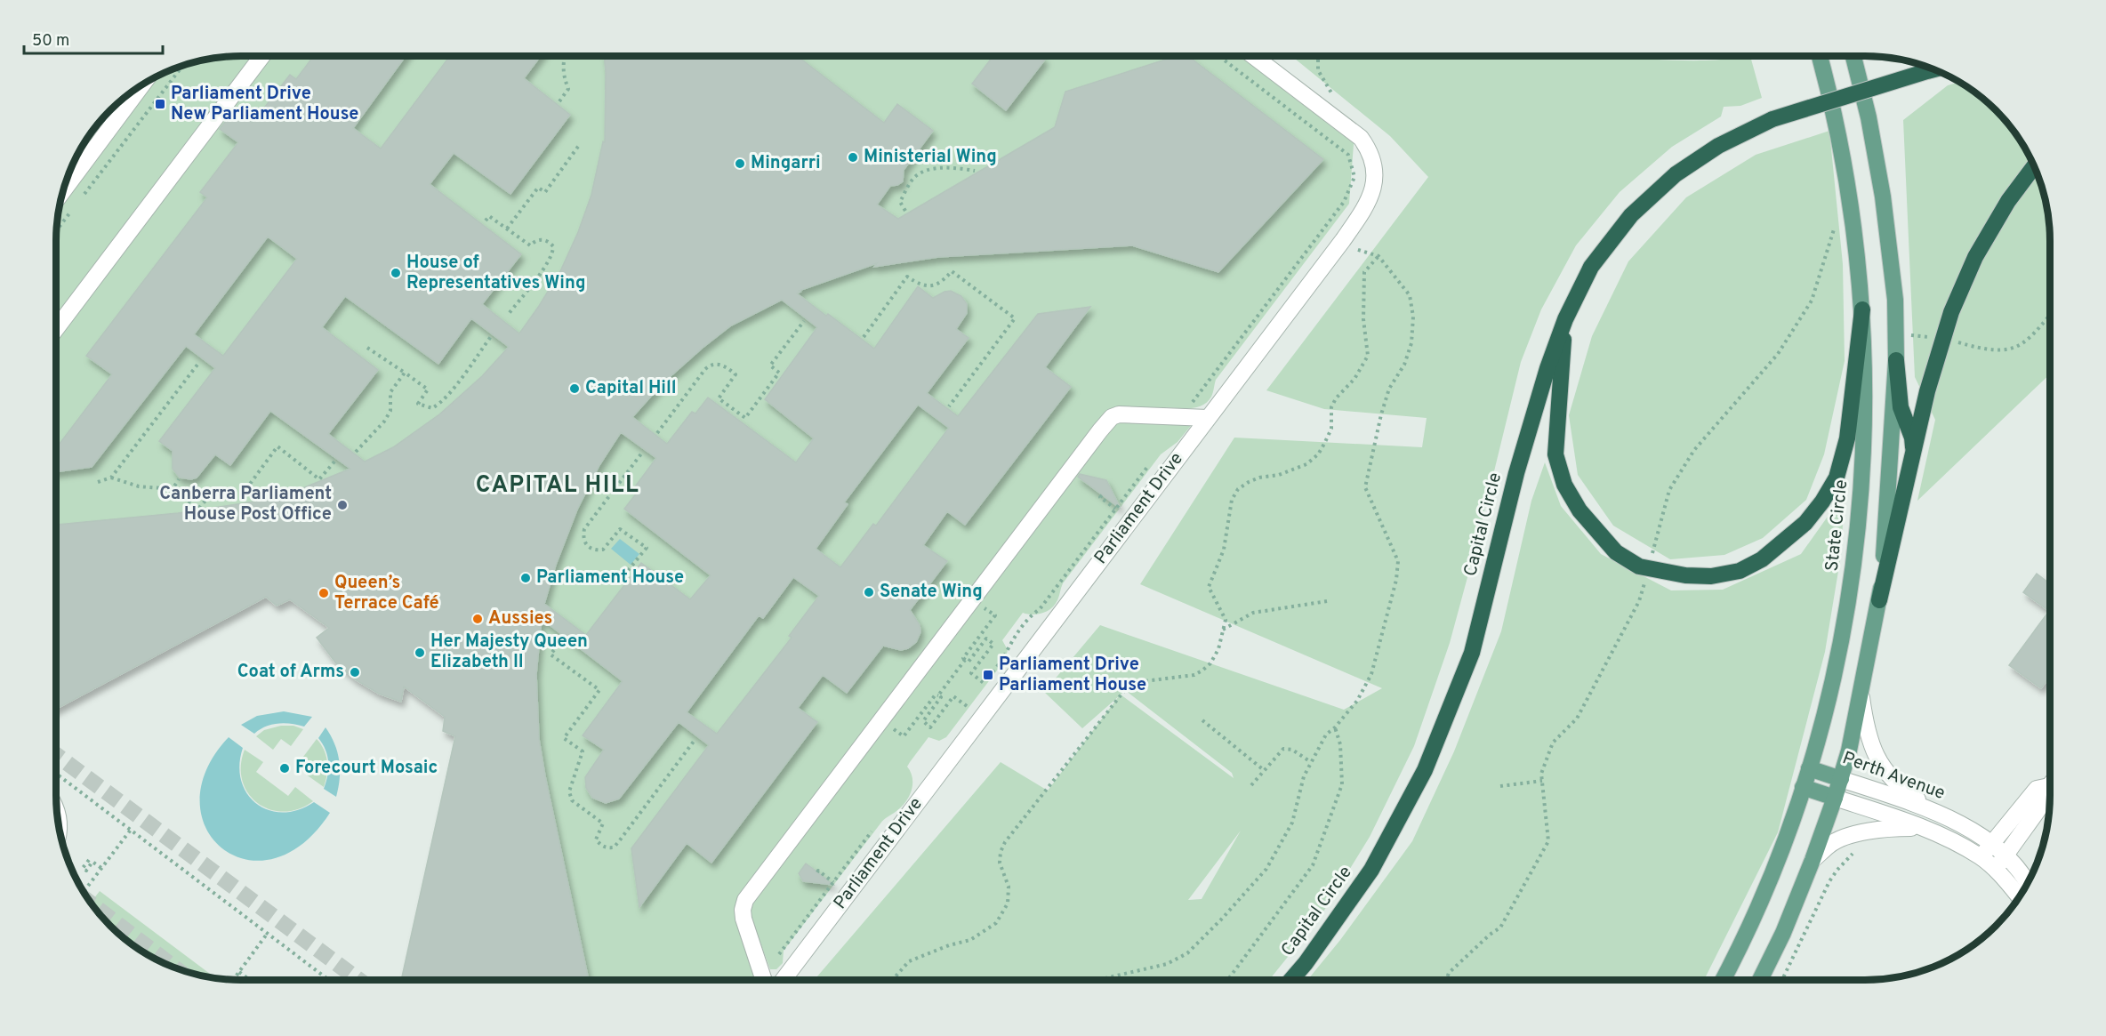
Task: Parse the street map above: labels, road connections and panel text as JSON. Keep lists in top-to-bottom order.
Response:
{
  "streets": {
    "highway": ["Capital Circle"],
    "main road": ["State Circle", "Perth Avenue"],
    "street": ["Parliament Drive"]
  },
  "crossings": [
    ["State Circle", "Perth Avenue"]
  ],
  "districts": ["CAPITAL HILL"],
  "places": {
    "transit": ["Parliament Drive New Parliament House", "Parliament Drive Parliament House"],
    "other": [
      "Ministerial Wing",
      "Mingarri",
      "House of Representatives Wing",
      "Capital Hill",
      "Canberra Parliament House Post Office",
      "Parliament House",
      "Senate Wing",
      "Queen’s Terrace Café",
      "Aussies",
      "Her Majesty Queen Elizabeth II",
      "Coat of Arms",
      "Forecourt Mosaic"
    ]
  },
  "scale_bar": "50 m"
}
